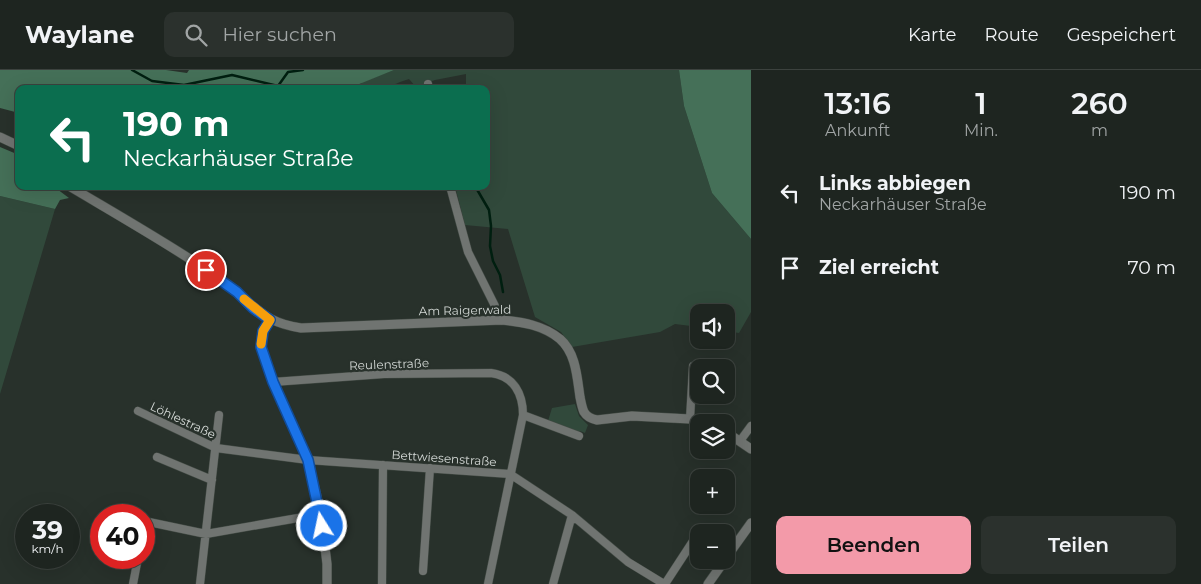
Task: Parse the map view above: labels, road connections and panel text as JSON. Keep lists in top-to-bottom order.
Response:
{
  "streets": {
    "street": [
      "Am Raigerwald",
      "Reulenstraße",
      "Löhlestraße",
      "Bettwiesenstraße"
    ]
  },
  "crossings": [
    ["Löhlestraße", "Bettwiesenstraße"]
  ],
  "page": {
    "header": "Waylane",
    "search": "Hier suchen",
    "nav": ["Karte", "Route", "Gespeichert"],
    "eta": [
      "13:16",
      "Ankunft",
      "1",
      "Min.",
      "260",
      "m"
    ],
    "turn": ["190 m", "Neckarhäuser Straße"],
    "list": [
      {
        "name": "Links abbiegen",
        "note": "Neckarhäuser Straße",
        "value": "190 m"
      },
      {
        "name": "Ziel erreicht",
        "value": "70 m"
      }
    ],
    "map_buttons": ["+", "−"],
    "speed": "39 km/h",
    "limit": "40",
    "buttons": ["Beenden", "Teilen"]
  }
}
